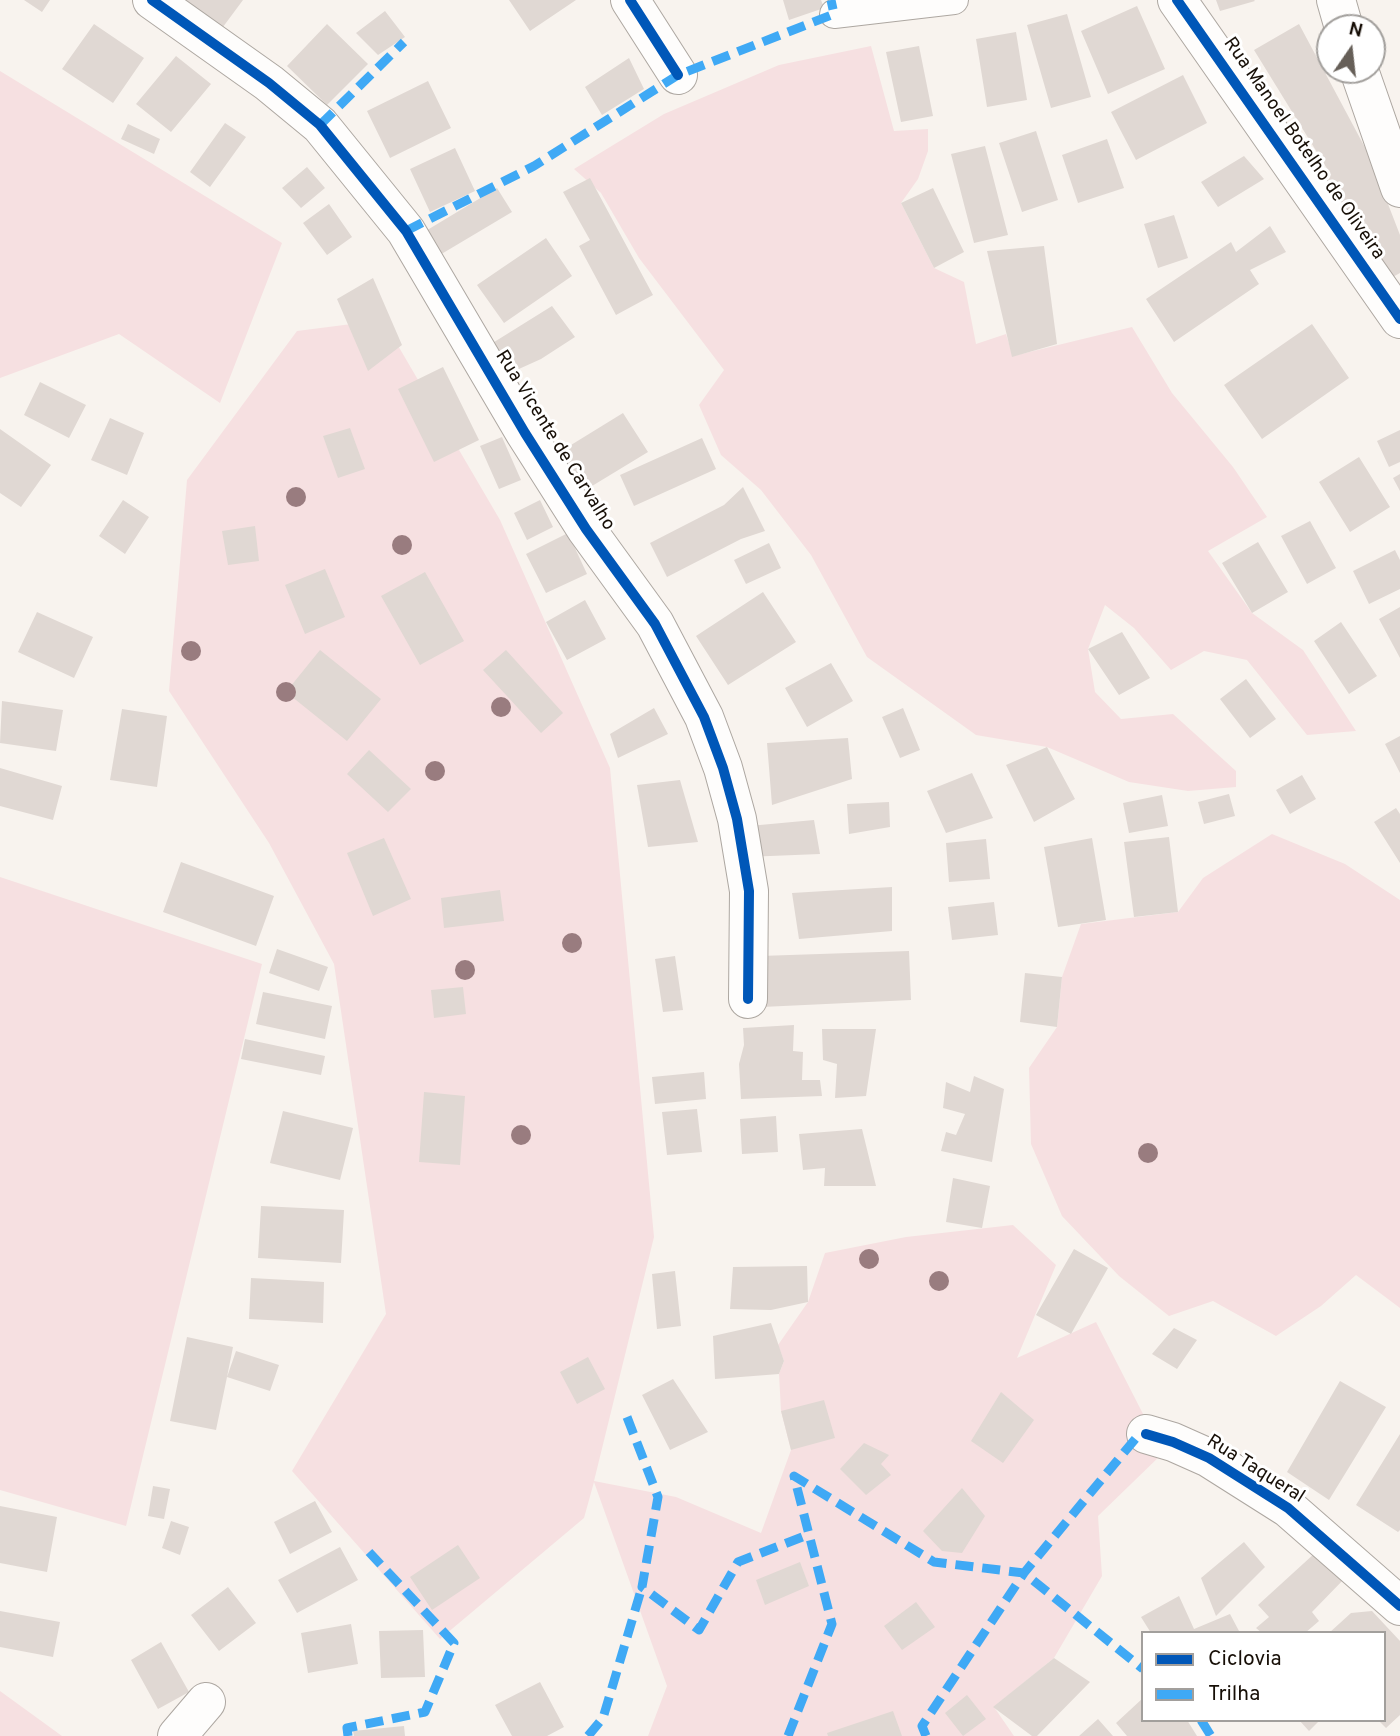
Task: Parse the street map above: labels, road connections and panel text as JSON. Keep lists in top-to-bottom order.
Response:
{
  "streets": {
    "street": ["Rua Manoel Botelho de Oliveira", "Rua Vicente de Carvalho", "Rua Taqueral"]
  },
  "legend": ["Ciclovia", "Trilha"],
  "north": "top"
}
